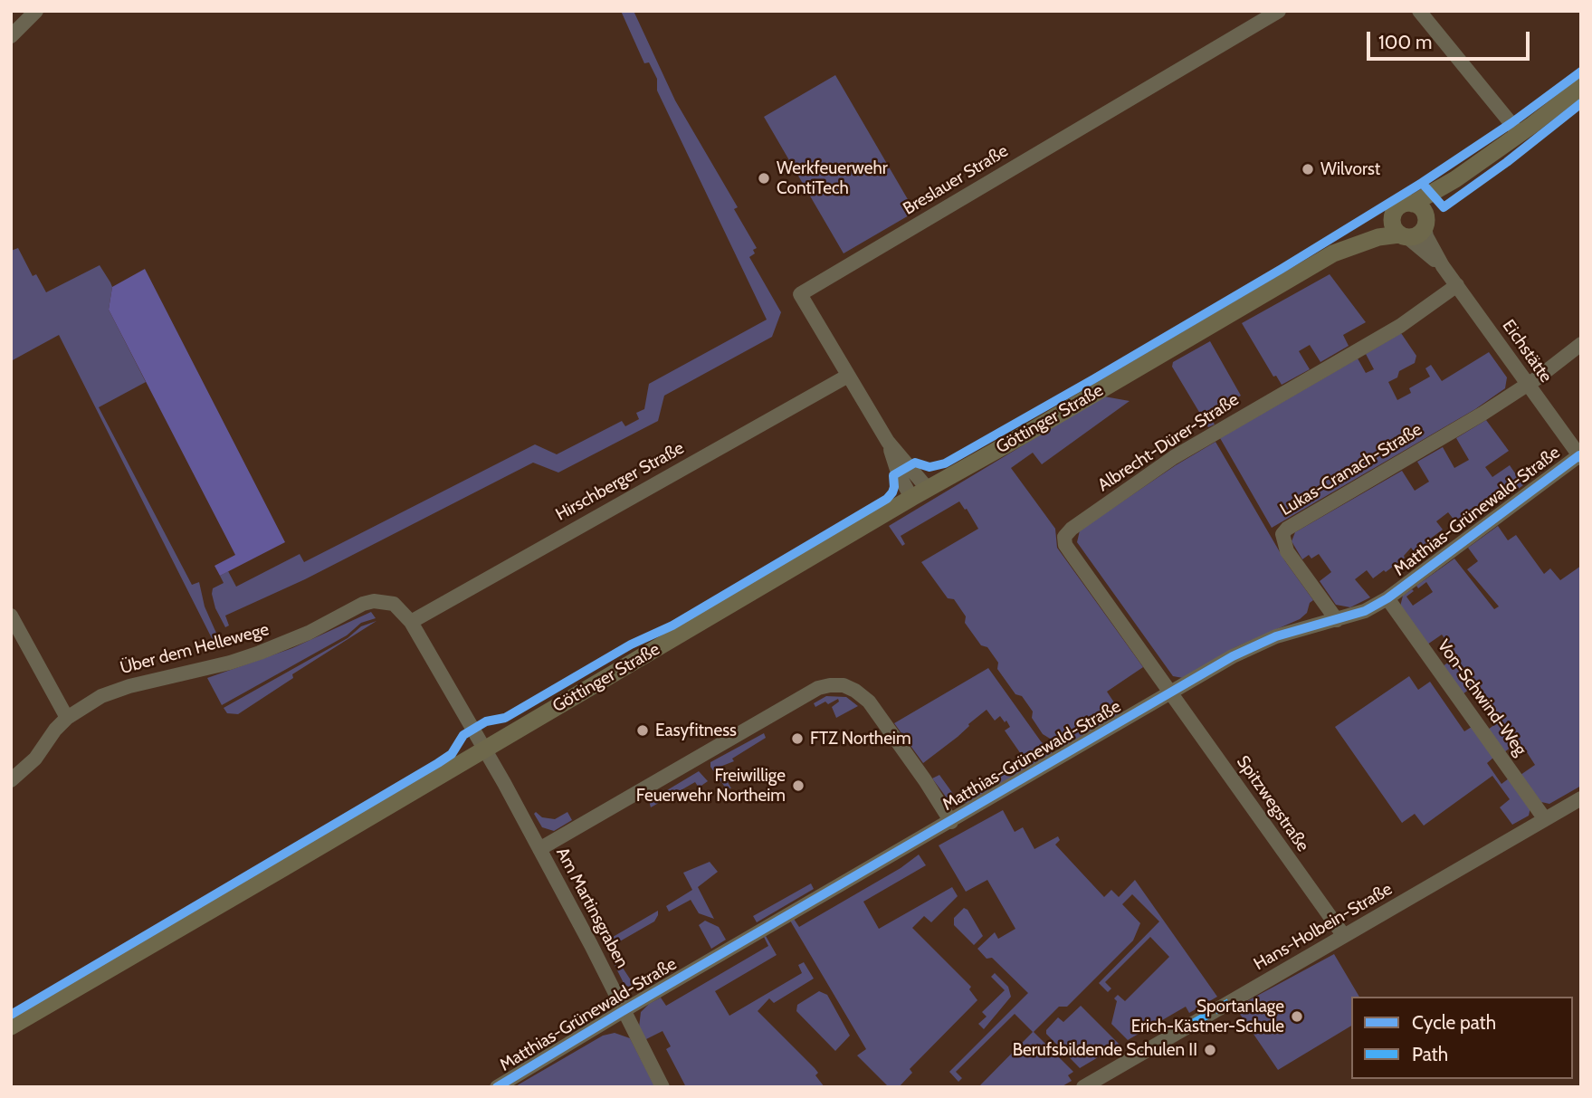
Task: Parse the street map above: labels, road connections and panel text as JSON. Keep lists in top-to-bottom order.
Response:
{
  "streets": {
    "main road": ["Göttinger Straße"],
    "street": [
      "Breslauer Straße",
      "Eichstätte",
      "Albrecht-Dürer-Straße",
      "Lukas-Cranach-Straße",
      "Hirschberger Straße",
      "Matthias-Grünewald-Straße",
      "Über dem Hellewege",
      "Von-Schwind-Weg",
      "Spitzwegstraße",
      "Am Martinsgraben",
      "Hans-Holbein-Straße"
    ]
  },
  "crossings": [
    ["Breslauer Straße", "Göttinger Straße"],
    ["Breslauer Straße", "Hirschberger Straße"],
    ["Eichstätte", "Göttinger Straße"],
    ["Eichstätte", "Albrecht-Dürer-Straße"],
    ["Eichstätte", "Lukas-Cranach-Straße"],
    ["Eichstätte", "Matthias-Grünewald-Straße"],
    ["Göttinger Straße", "Über dem Hellewege"],
    ["Göttinger Straße", "Am Martinsgraben"],
    ["Albrecht-Dürer-Straße", "Matthias-Grünewald-Straße"],
    ["Albrecht-Dürer-Straße", "Spitzwegstraße"],
    ["Lukas-Cranach-Straße", "Matthias-Grünewald-Straße"],
    ["Hirschberger Straße", "Über dem Hellewege"],
    ["Matthias-Grünewald-Straße", "Von-Schwind-Weg"],
    ["Matthias-Grünewald-Straße", "Spitzwegstraße"],
    ["Matthias-Grünewald-Straße", "Am Martinsgraben"],
    ["Über dem Hellewege", "Am Martinsgraben"],
    ["Von-Schwind-Weg", "Hans-Holbein-Straße"],
    ["Spitzwegstraße", "Hans-Holbein-Straße"]
  ],
  "places": [
    "Wilvorst",
    "Werkfeuerwehr ContiTech",
    "Easyfitness",
    "FTZ Northeim",
    "Freiwillige Feuerwehr Northeim",
    "Sportanlage Erich-Kästner-Schule",
    "Berufsbildende Schulen II"
  ],
  "legend": ["Cycle path", "Path"],
  "scale_bar": "100 m"
}
